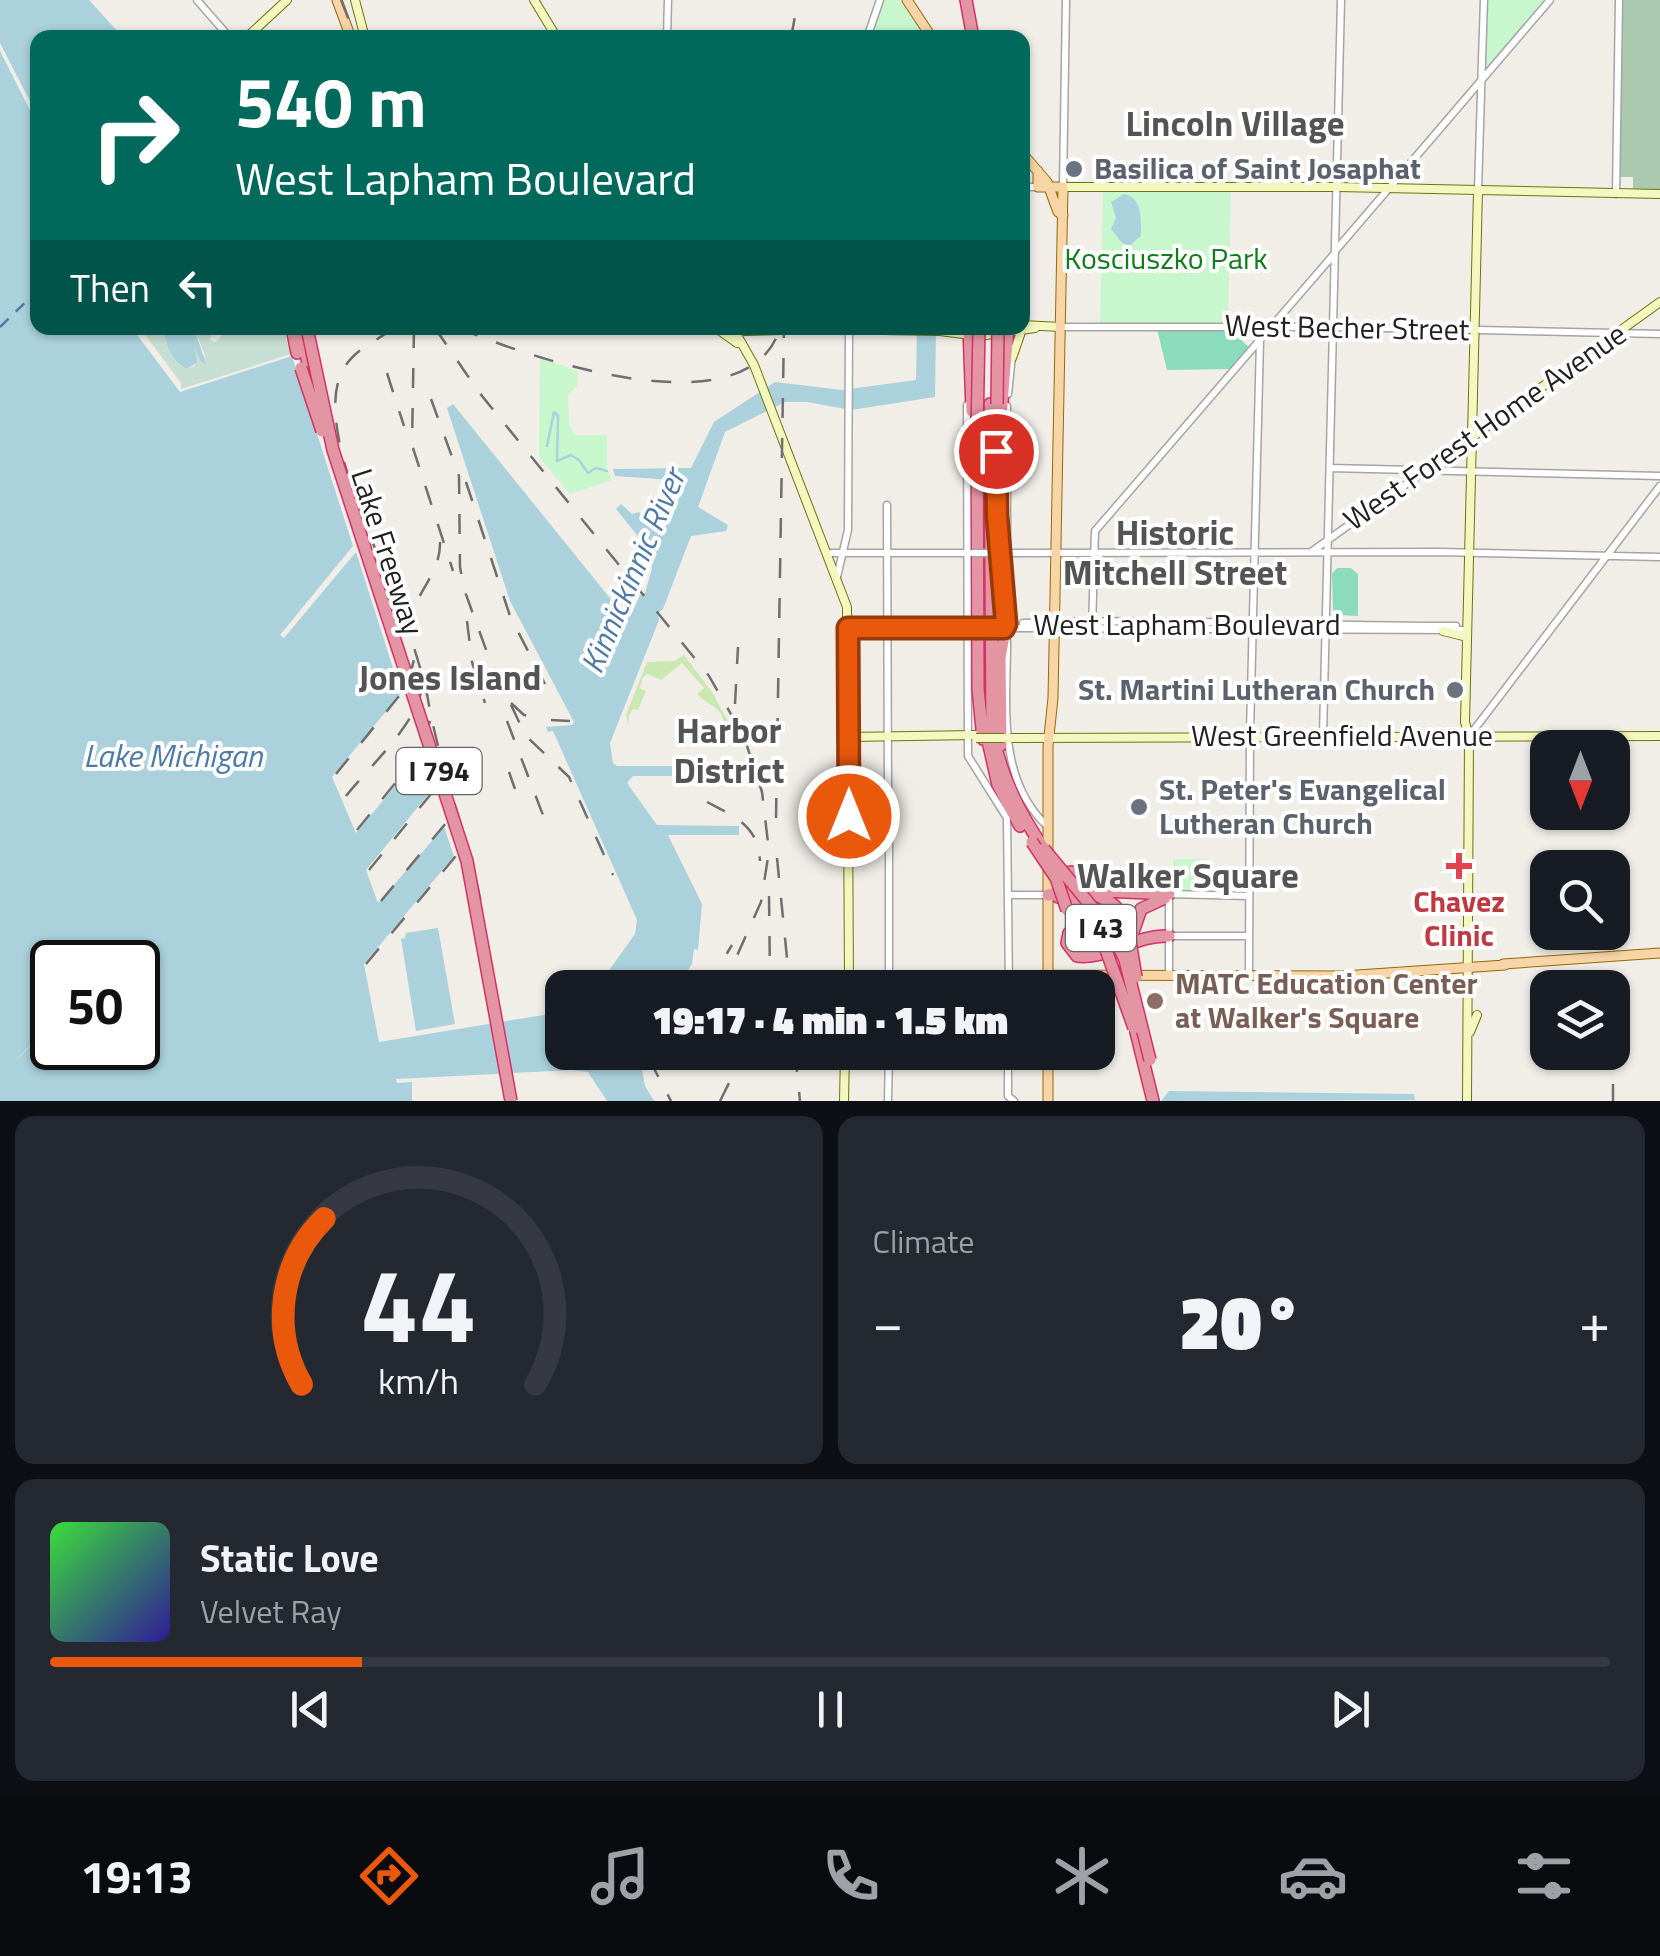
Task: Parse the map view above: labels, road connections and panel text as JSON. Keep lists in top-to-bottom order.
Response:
{
  "streets": {
    "highway": ["Lake Freeway", "I 794", "I 43"],
    "main road": ["West Becher Street", "West Forest Home Avenue", "West Greenfield Avenue"],
    "street": ["West Lapham Boulevard"]
  },
  "crossings": [
    ["West Becher Street", "West Forest Home Avenue"],
    ["West Lapham Boulevard", "I 43"]
  ],
  "districts": [
    "Lincoln Village",
    "Historic Mitchell Street",
    "Jones Island",
    "Harbor District",
    "Walker Square"
  ],
  "water": ["Kinnickinnic River", "Lake Michigan"],
  "parks": ["Kosciuszko Park"],
  "places": {
    "other": [
      "Basilica of Saint Josaphat",
      "St. Martini Lutheran Church",
      "St. Peter's Evangelical Lutheran Church",
      "MATC Education Center at Walker's Square"
    ],
    "health": ["Chavez Clinic"]
  },
  "north": "bottom",
  "page": {
    "turn": ["540 m", "West Lapham Boulevard"],
    "then": "Then",
    "limit": "50",
    "trip": "19:17 · 4 min · 1.5 km",
    "tile": "Climate",
    "heat": ["−", "20°", "+"],
    "song": ["Static Love", "Velvet Ray"],
    "tabs": "19:13",
    "gauge": ["44", "km/h"]
  }
}
